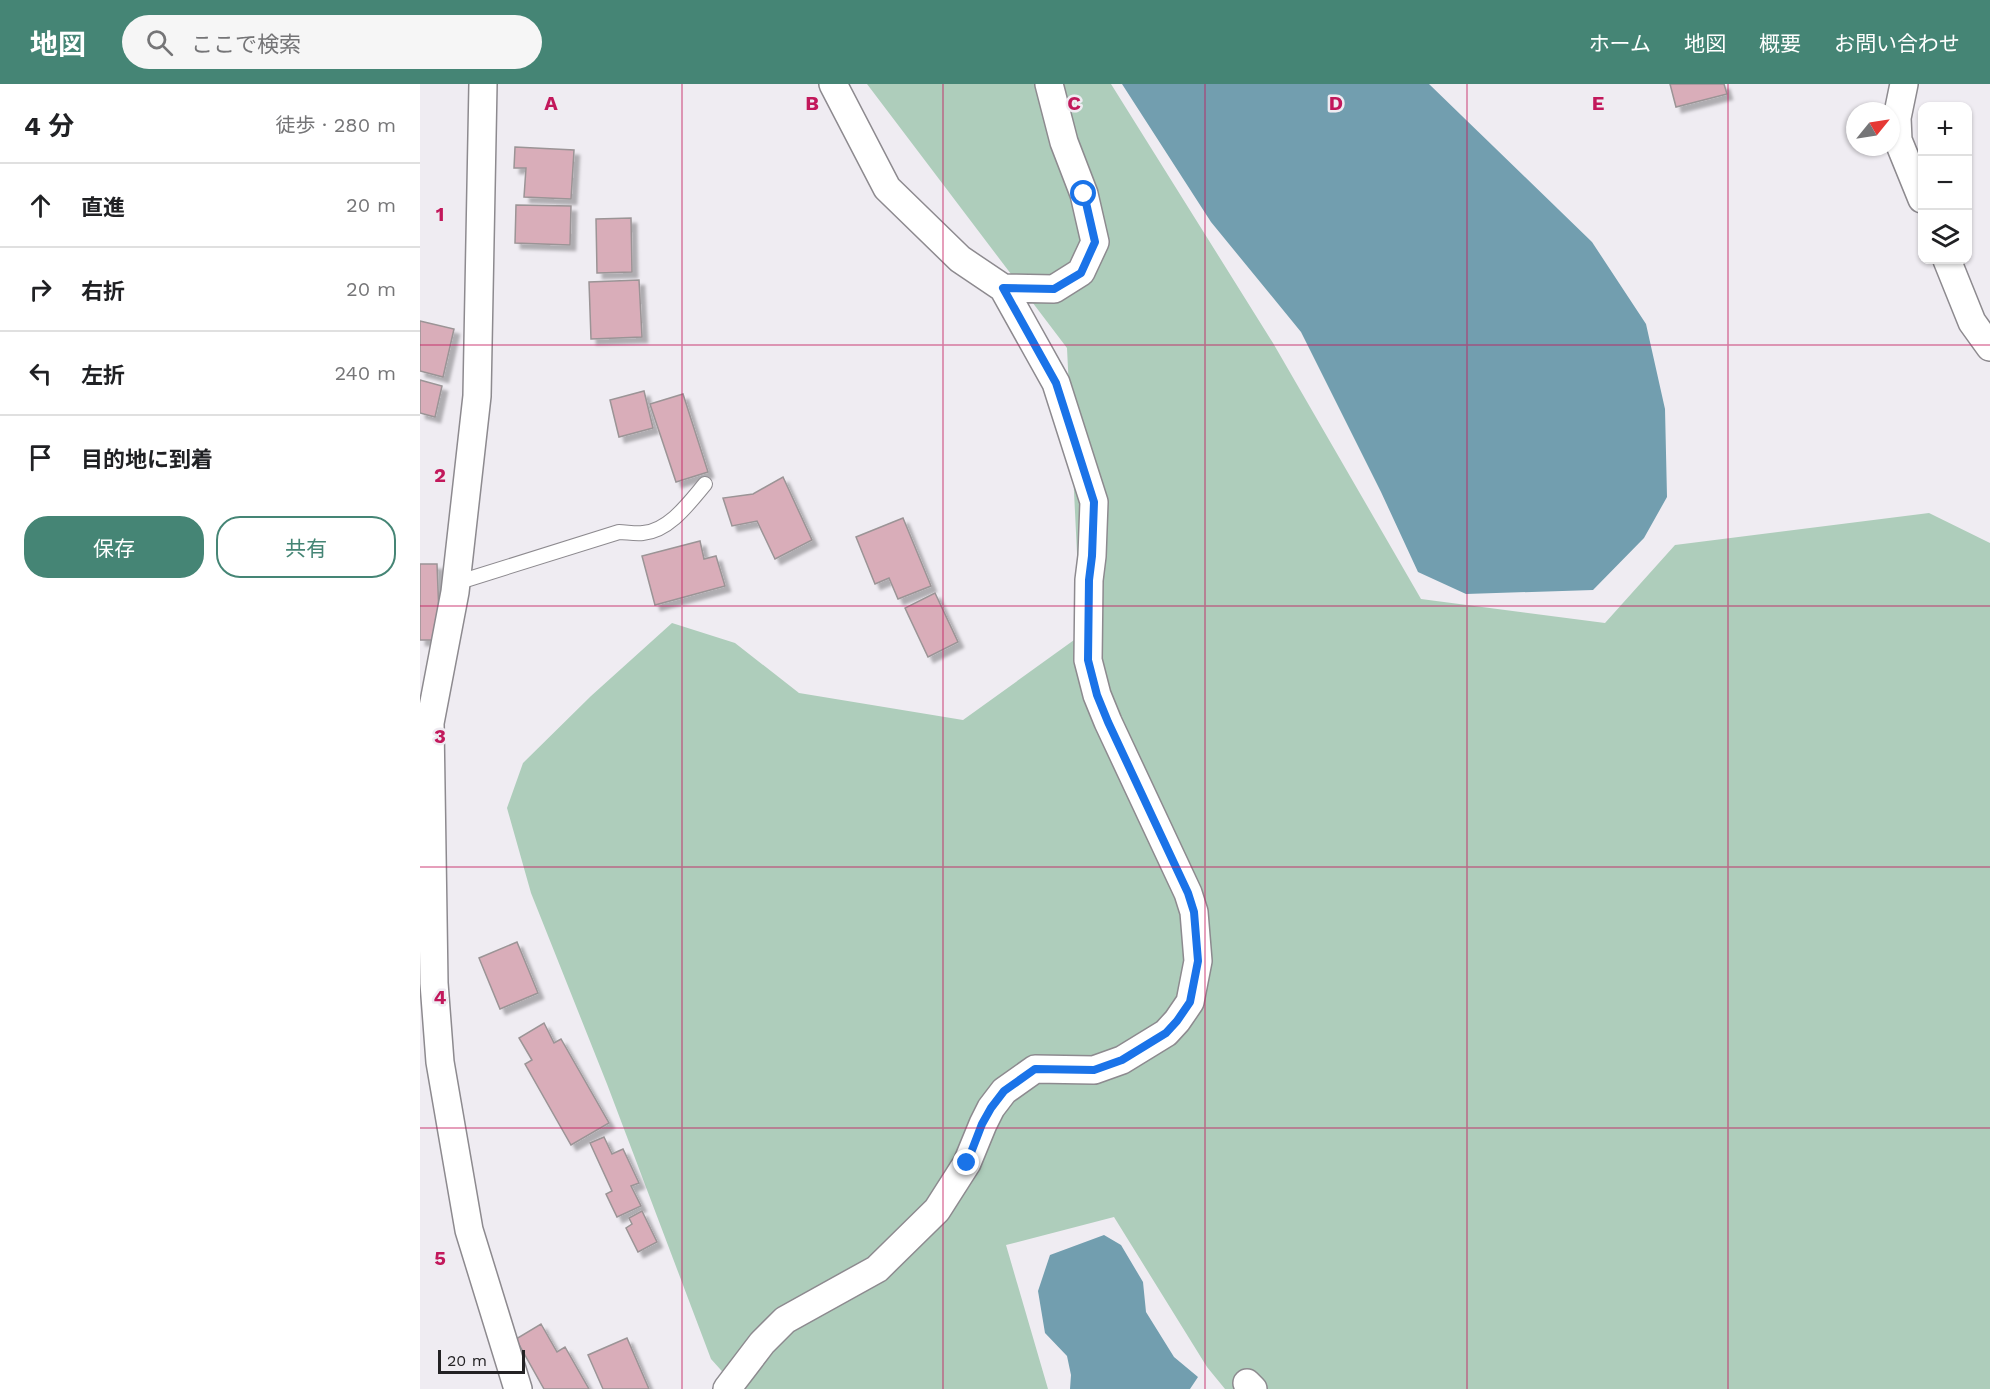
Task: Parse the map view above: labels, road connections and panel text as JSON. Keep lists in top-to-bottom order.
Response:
{
  "scale_bar": "20 m",
  "north": "top right",
  "page": {
    "header": "地図",
    "search": "ここで検索",
    "nav": [
      "ホーム",
      "地図",
      "概要",
      "お問い合わせ"
    ],
    "heading": ["4 分", "徒歩 · 280 m"],
    "map_buttons": ["+", "−"],
    "list": [
      ["直進", "20 m"],
      ["右折", "20 m"],
      ["左折", "240 m"],
      "目的地に到着"
    ],
    "buttons": ["保存", "共有"],
    "scale": "20 m"
  },
  "grid": {
    "columns": [
      "A",
      "B",
      "C",
      "D",
      "E"
    ],
    "rows": [
      "1",
      "2",
      "3",
      "4",
      "5"
    ]
  }
}
